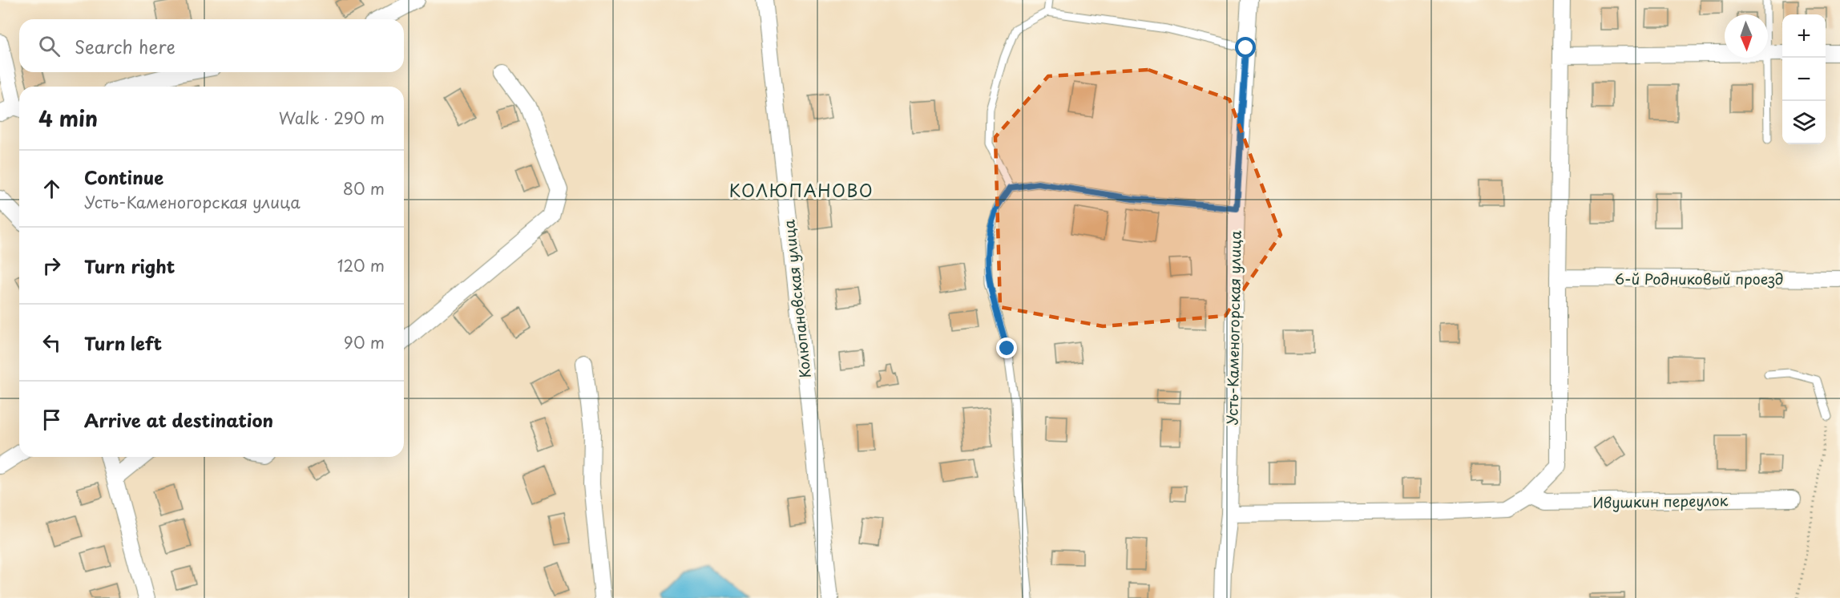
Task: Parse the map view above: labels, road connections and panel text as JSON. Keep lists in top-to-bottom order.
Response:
{
  "streets": {
    "street": [
      "6-й Родниковый проезд",
      "Колюпановская улица",
      "Усть-Каменогорская улица",
      "Ивушкин переулок"
    ]
  },
  "districts": ["КОЛЮПАНОВО"],
  "north": "bottom",
  "page": {
    "map_buttons": ["+", "−"],
    "search": "Search here",
    "heading": ["4 min", "Walk · 290 m"],
    "list": [
      ["Continue", "Усть-Каменогорская улица", "80 m"],
      ["Turn right", "120 m"],
      ["Turn left", "90 m"],
      "Arrive at destination"
    ]
  }
}
